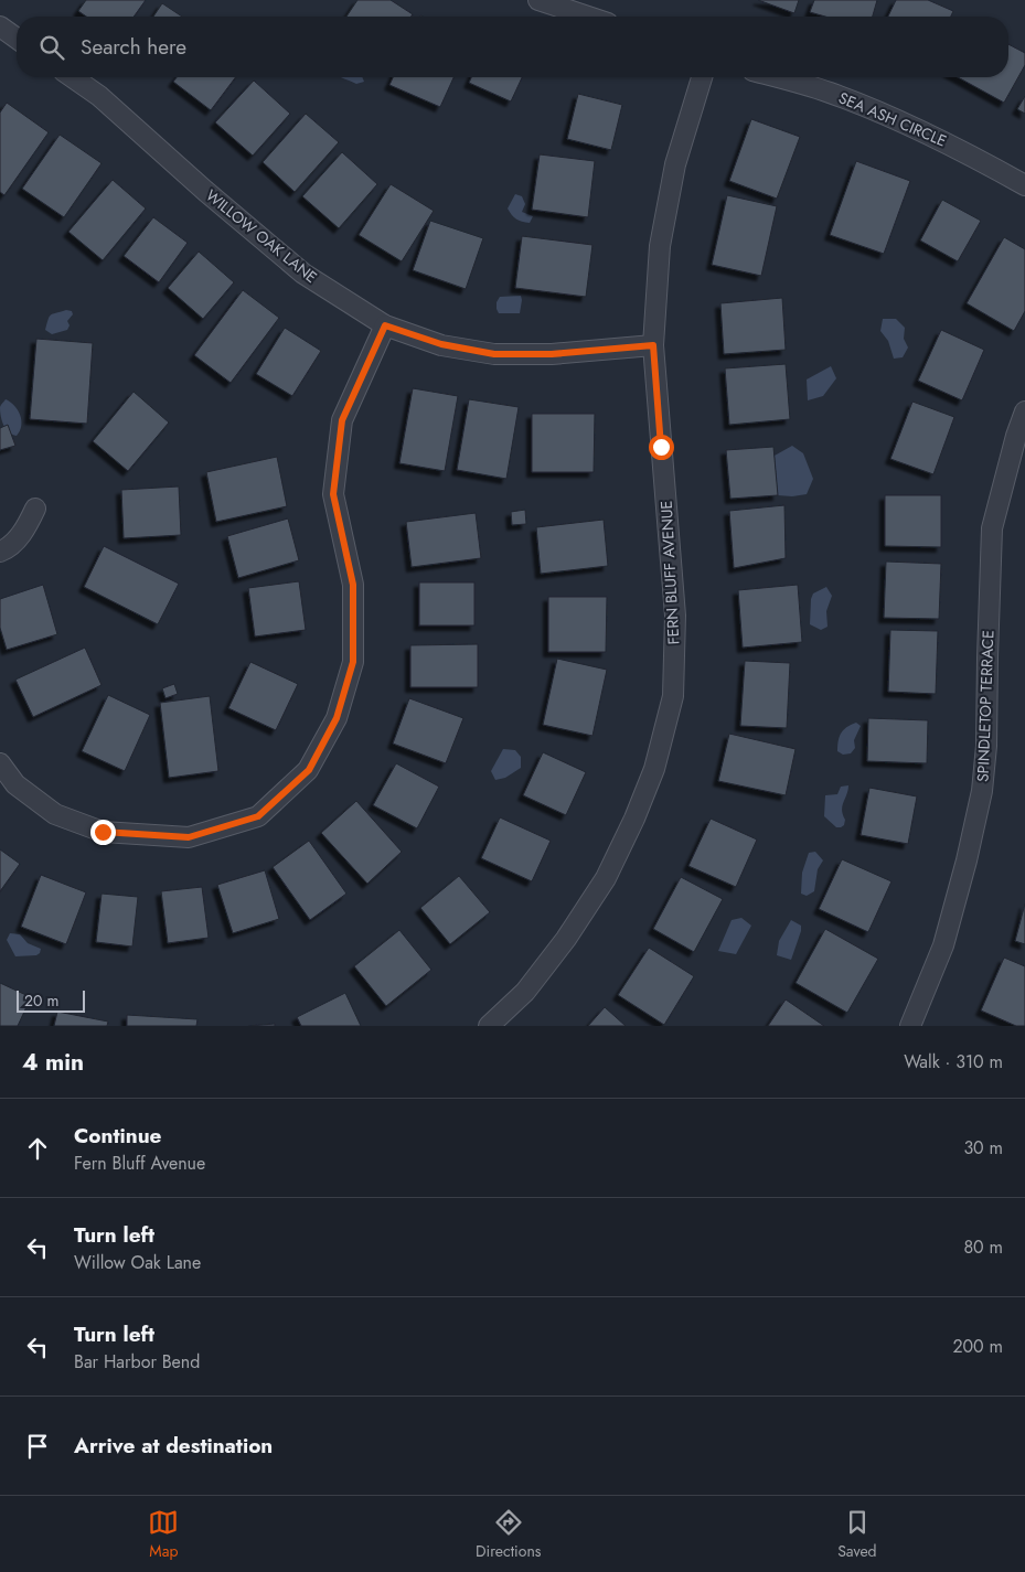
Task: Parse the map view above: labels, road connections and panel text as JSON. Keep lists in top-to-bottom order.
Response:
{
  "streets": {
    "street": [
      "SEA ASH CIRCLE",
      "WILLOW OAK LANE",
      "FERN BLUFF AVENUE",
      "SPINDLETOP TERRACE"
    ]
  },
  "crossings": [
    ["WILLOW OAK LANE", "FERN BLUFF AVENUE"]
  ],
  "scale_bar": "20 m",
  "page": {
    "search": "Search here",
    "scale": "20 m",
    "heading": ["4 min", "Walk · 310 m"],
    "list": [
      ["Continue", "Fern Bluff Avenue", "30 m"],
      ["Turn left", "Willow Oak Lane", "80 m"],
      ["Turn left", "Bar Harbor Bend", "200 m"],
      "Arrive at destination"
    ],
    "nav": ["Map", "Directions", "Saved"]
  }
}
